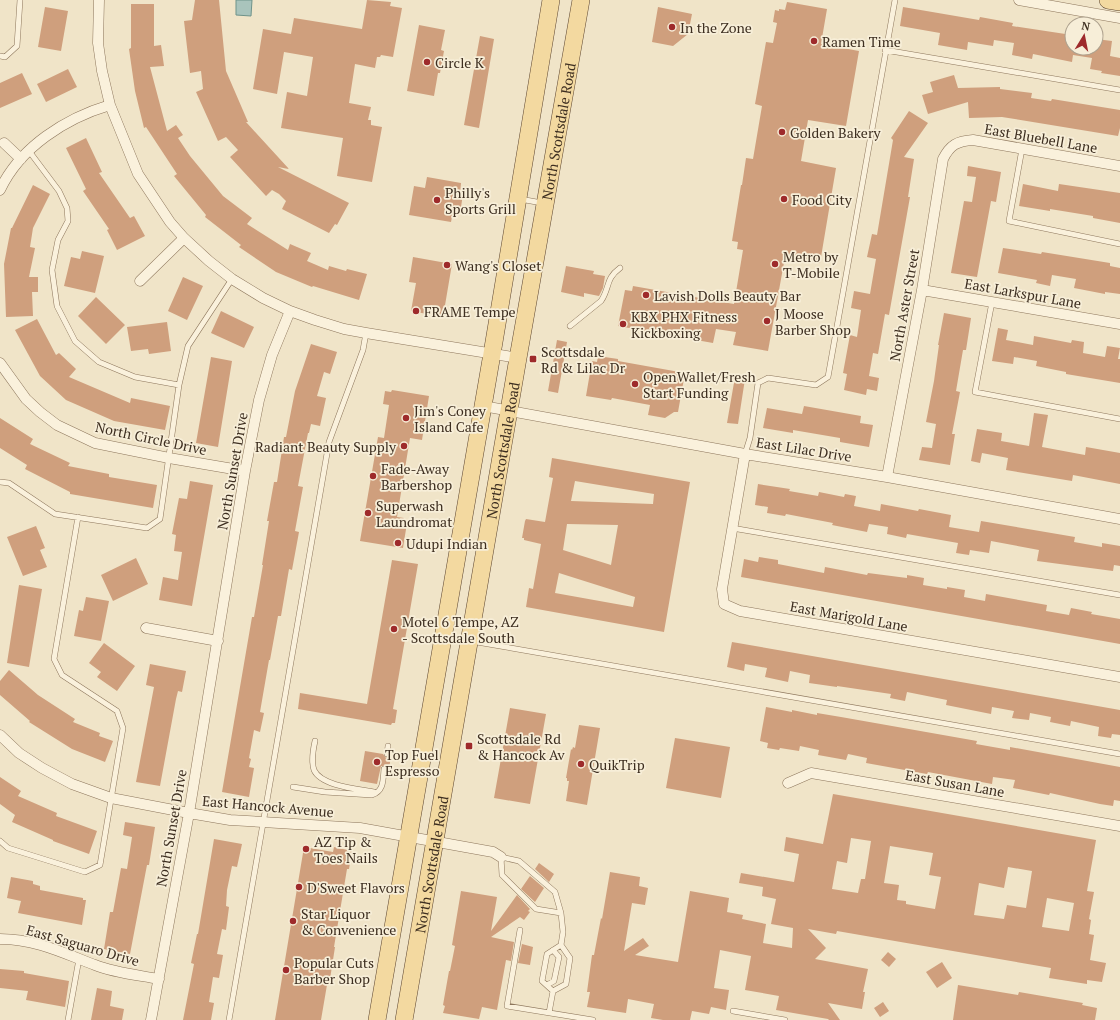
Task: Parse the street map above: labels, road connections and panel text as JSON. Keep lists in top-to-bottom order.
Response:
{
  "streets": {
    "main road": ["North Scottsdale Road"],
    "street": [
      "East Bluebell Lane",
      "East Larkspur Lane",
      "North Aster Street",
      "North Circle Drive",
      "East Lilac Drive",
      "North Sunset Drive",
      "East Marigold Lane",
      "East Susan Lane",
      "East Hancock Avenue",
      "East Saguaro Drive"
    ]
  },
  "crossings": [
    ["North Scottsdale Road", "East Lilac Drive"],
    ["North Scottsdale Road", "East Hancock Avenue"],
    ["East Bluebell Lane", "North Aster Street"],
    ["East Larkspur Lane", "North Aster Street"],
    ["North Aster Street", "East Lilac Drive"],
    ["North Circle Drive", "North Sunset Drive"],
    ["East Lilac Drive", "East Marigold Lane"],
    ["North Sunset Drive", "East Hancock Avenue"],
    ["North Sunset Drive", "East Saguaro Drive"]
  ],
  "places": {
    "other": [
      "In the Zone",
      "Ramen Time",
      "Circle K",
      "Golden Bakery",
      "Food City",
      "Philly's Sports Grill",
      "Metro by T-Mobile",
      "Wang's Closet",
      "Lavish Dolls Beauty Bar",
      "FRAME Tempe",
      "J Moose Barber Shop",
      "KBX PHX Fitness Kickboxing",
      "OpenWallet/Fresh Start Funding",
      "Jim's Coney Island Cafe",
      "Radiant Beauty Supply",
      "Fade-Away Barbershop",
      "Superwash Laundromat",
      "Udupi Indian",
      "Motel 6 Tempe, AZ - Scottsdale South",
      "Top Fuel Espresso",
      "QuikTrip",
      "AZ Tip & Toes Nails",
      "D'Sweet Flavors",
      "Star Liquor & Convenience",
      "Popular Cuts Barber Shop"
    ],
    "transit": ["Scottsdale Rd & Lilac Dr", "Scottsdale Rd & Hancock Av"]
  },
  "north": "top"
}
